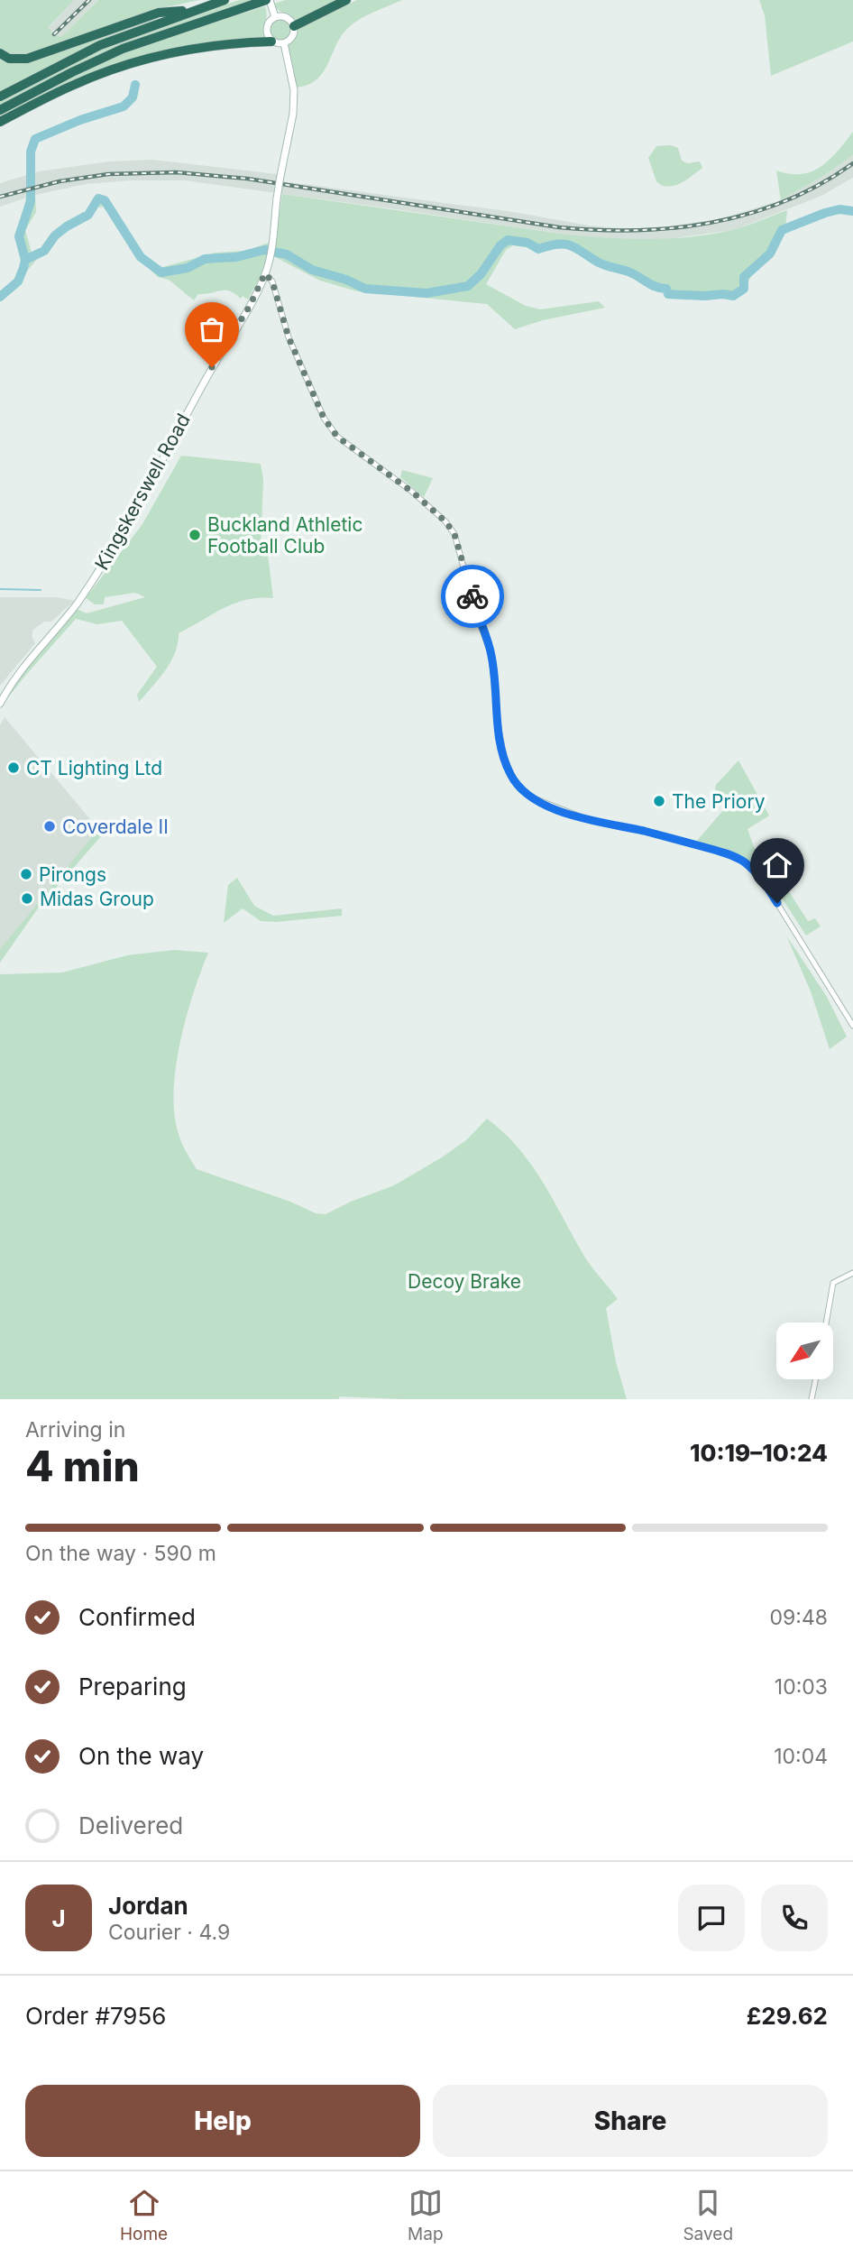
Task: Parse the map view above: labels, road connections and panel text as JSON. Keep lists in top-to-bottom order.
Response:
{
  "streets": {
    "street": ["Kingskerswell Road"]
  },
  "parks": ["Decoy Brake"],
  "places": [
    "Buckland Athletic Football Club",
    "CT Lighting Ltd",
    "The Priory",
    "Coverdale II",
    "Pirongs",
    "Midas Group"
  ],
  "north": "bottom left",
  "page": {
    "heading": ["4 min", "Arriving in", "10:19–10:24"],
    "panel": [
      "Jordan",
      "Courier · 4.9",
      "Order #7956",
      "£29.62"
    ],
    "bar": "On the way · 590 m",
    "list": [
      ["Confirmed", "09:48"],
      ["Preparing", "10:03"],
      ["On the way", "10:04"],
      "Delivered"
    ],
    "round": "J",
    "buttons": ["Help", "Share"],
    "tabs": ["Home", "Map", "Saved"]
  }
}
